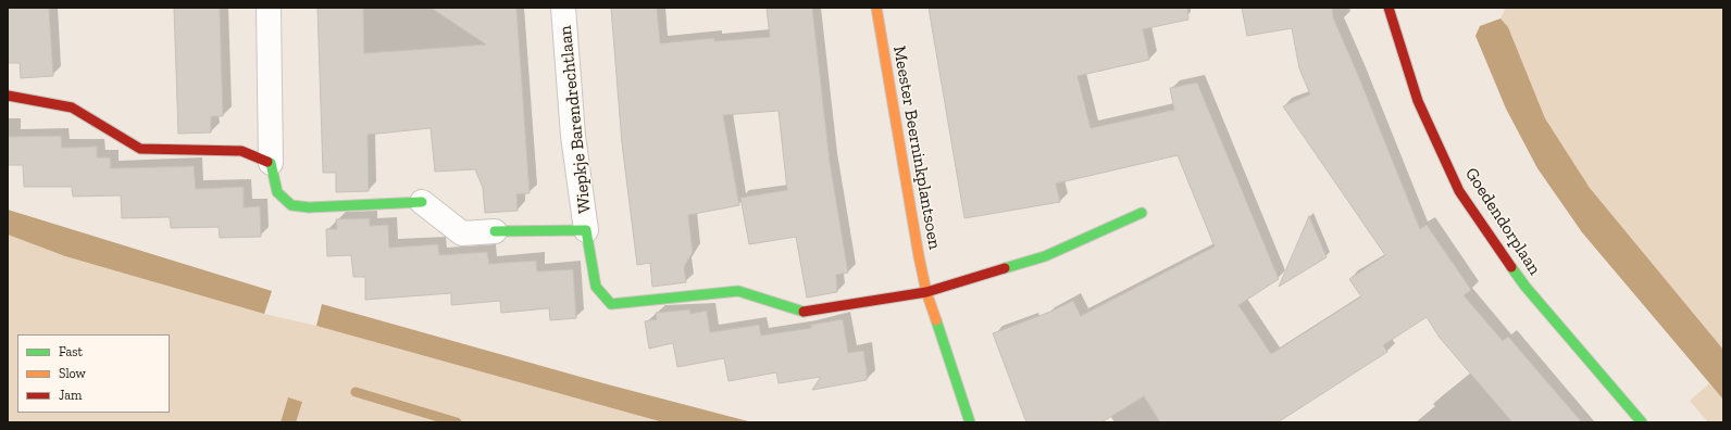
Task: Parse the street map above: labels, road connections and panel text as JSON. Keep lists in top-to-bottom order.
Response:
{
  "streets": {
    "street": ["Wiepkje Barendrechtlaan", "Meester Beerninkplantsoen", "Goedendorplaan"]
  },
  "legend": ["Fast", "Slow", "Jam"]
}
